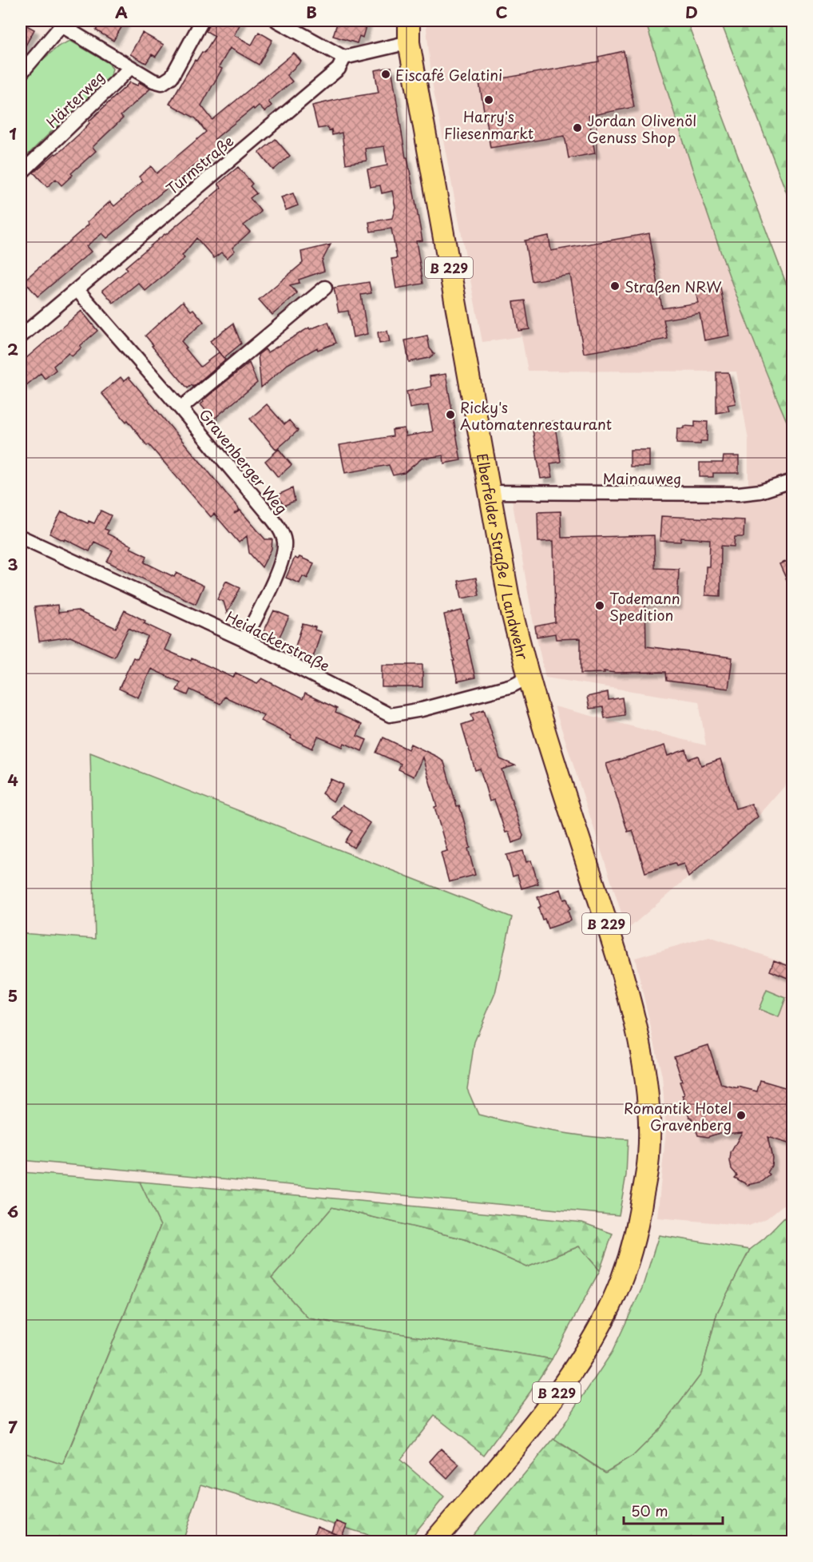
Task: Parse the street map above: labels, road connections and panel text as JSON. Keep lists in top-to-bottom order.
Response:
{
  "streets": {
    "main road": ["B 229", "Elberfelder Straße / Landwehr"],
    "street": [
      "Härterweg",
      "Turmstraße",
      "Gravenberger Weg",
      "Mainauweg",
      "Heidackerstraße"
    ]
  },
  "crossings": [
    ["Turmstraße", "Gravenberger Weg"],
    ["B 229", "Elberfelder Straße / Landwehr"],
    ["Gravenberger Weg", "Heidackerstraße"],
    ["Mainauweg", "Elberfelder Straße / Landwehr"],
    ["Elberfelder Straße / Landwehr", "Heidackerstraße"]
  ],
  "places": [
    "Eiscafé Gelatini",
    "Harry's Fliesenmarkt",
    "Jordan Olivenöl Genuss Shop",
    "Straßen NRW",
    "Ricky's Automatenrestaurant",
    "Todemann Spedition",
    "Romantik Hotel Gravenberg"
  ],
  "scale_bar": "50 m",
  "grid": {
    "columns": [
      "A",
      "B",
      "C",
      "D"
    ],
    "rows": [
      "1",
      "2",
      "3",
      "4",
      "5",
      "6",
      "7"
    ]
  }
}
